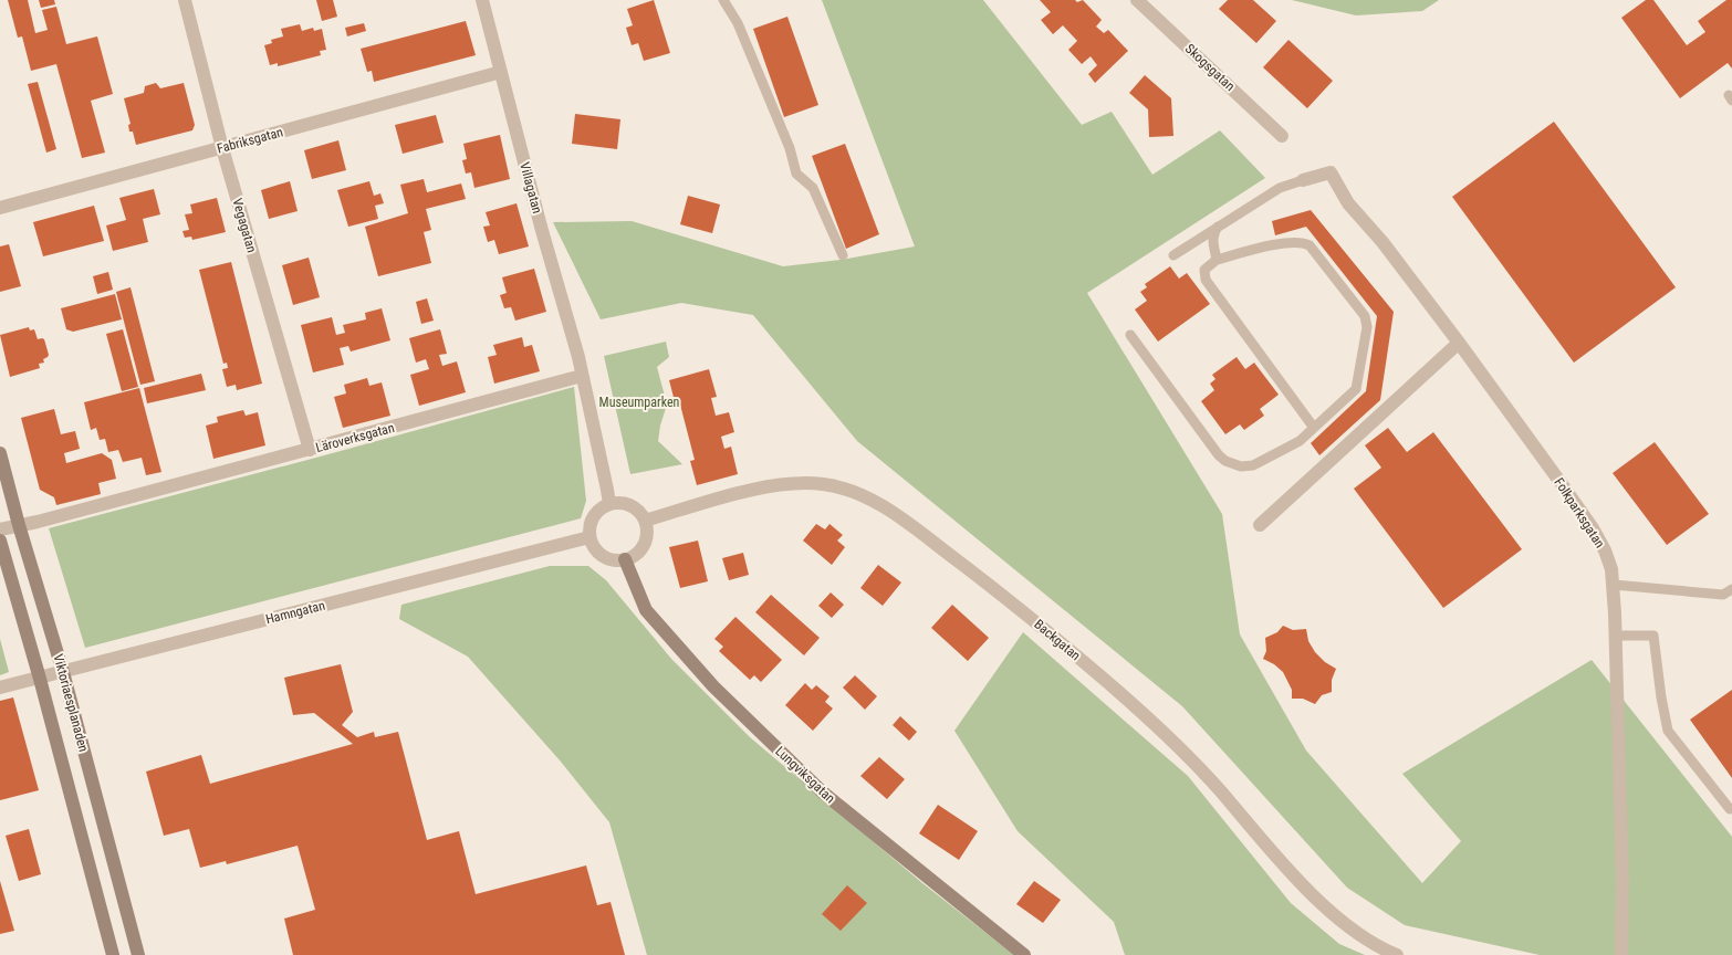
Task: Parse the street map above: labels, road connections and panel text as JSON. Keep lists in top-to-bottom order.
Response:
{
  "streets": {
    "main road": ["Viktoriaesplanaden", "Lungviksgatan"],
    "street": [
      "Skogsgatan",
      "Fabriksgatan",
      "Villagatan",
      "Vegagatan",
      "Läroverksgatan",
      "Folkparksgatan",
      "Hamngatan",
      "Backgatan"
    ]
  },
  "crossings": [
    ["Fabriksgatan", "Villagatan"],
    ["Fabriksgatan", "Vegagatan"],
    ["Villagatan", "Läroverksgatan"],
    ["Vegagatan", "Läroverksgatan"],
    ["Läroverksgatan", "Viktoriaesplanaden"],
    ["Hamngatan", "Backgatan"],
    ["Hamngatan", "Viktoriaesplanaden"],
    ["Hamngatan", "Lungviksgatan"],
    ["Backgatan", "Lungviksgatan"]
  ],
  "parks": ["Museumparken"]
}
